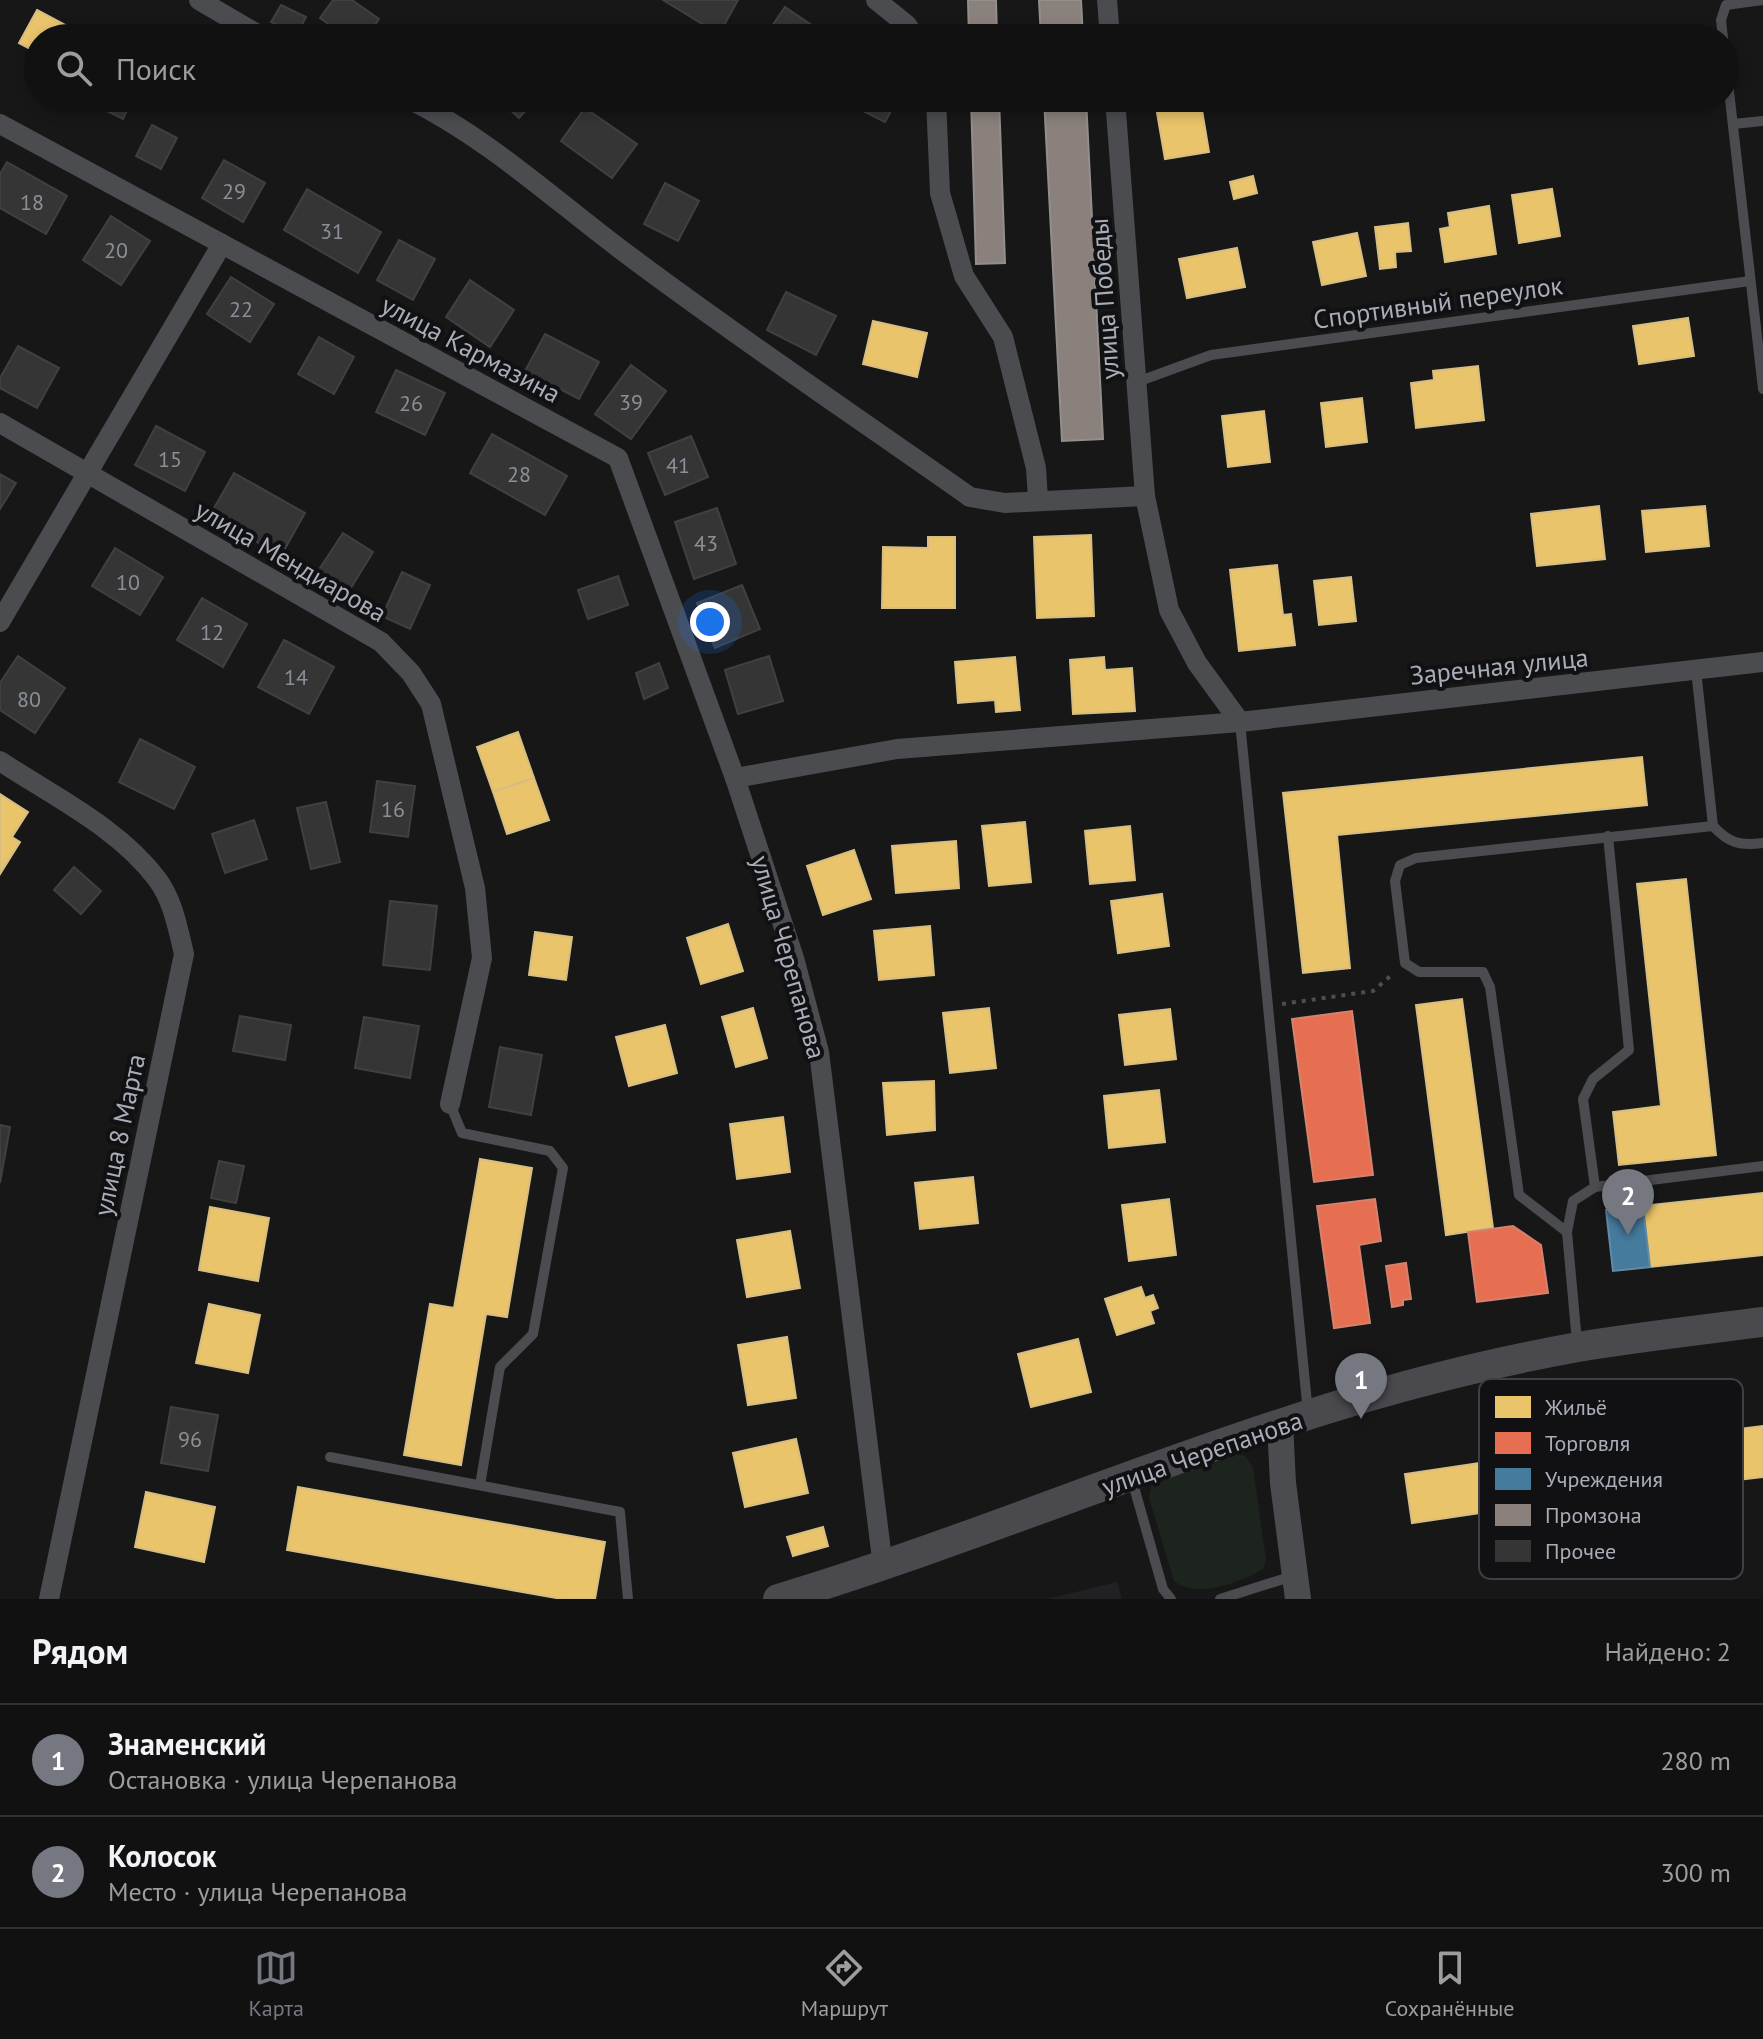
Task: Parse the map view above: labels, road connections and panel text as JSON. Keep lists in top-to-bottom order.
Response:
{
  "streets": {
    "main road": ["улица Черепанова"],
    "street": [
      "улица Победы",
      "улица Кармазина",
      "улица Мендиарова",
      "Заречная улица",
      "улица 8 Марта"
    ],
    "lane": ["Спортивный переулок"]
  },
  "crossings": [
    ["улица Победы", "Спортивный переулок"],
    ["улица Победы", "Заречная улица"],
    ["улица Кармазина", "Заречная улица"],
    ["улица Кармазина", "улица Черепанова"],
    ["Заречная улица", "улица Черепанова"]
  ],
  "house_numbers": [
    "29",
    "18",
    "31",
    "20",
    "22",
    "39",
    "26",
    "15",
    "41",
    "28",
    "43",
    "10",
    "12",
    "14",
    "80",
    "16",
    "96"
  ],
  "legend": [
    "Жильё",
    "Торговля",
    "Учреждения",
    "Промзона",
    "Прочее"
  ],
  "page": {
    "search": "Поиск",
    "pins": ["2", "1"],
    "heading": ["Рядом", "Найдено: 2"],
    "list": [
      {
        "mark": "1",
        "name": "Знаменский",
        "note": "Остановка · улица Черепанова",
        "value": "280 m"
      },
      {
        "mark": "2",
        "name": "Колосок",
        "note": "Место · улица Черепанова",
        "value": "300 m"
      }
    ],
    "nav": ["Карта", "Маршрут", "Сохранённые"]
  }
}
